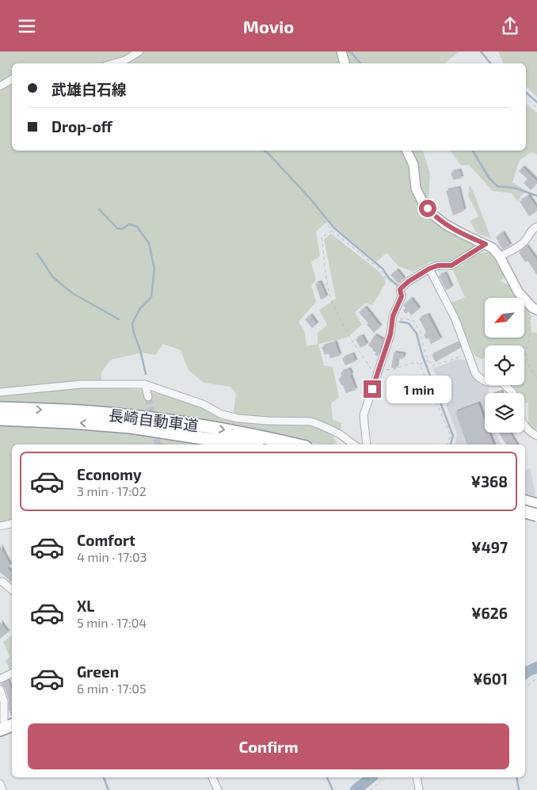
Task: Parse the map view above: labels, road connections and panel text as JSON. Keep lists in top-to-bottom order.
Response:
{
  "streets": {
    "highway": ["長崎自動車道"]
  },
  "north": "bottom left",
  "page": {
    "header": "Movio",
    "banner": ["武雄白石線", "Drop-off"],
    "bubble": "1 min",
    "list": [
      {
        "name": "Economy",
        "note": "3 min · 17:02",
        "value": "¥368"
      },
      {
        "name": "Comfort",
        "note": "4 min · 17:03",
        "value": "¥497"
      },
      {
        "name": "XL",
        "note": "5 min · 17:04",
        "value": "¥626"
      },
      {
        "name": "Green",
        "note": "6 min · 17:05",
        "value": "¥601"
      }
    ],
    "buttons": "Confirm"
  }
}
